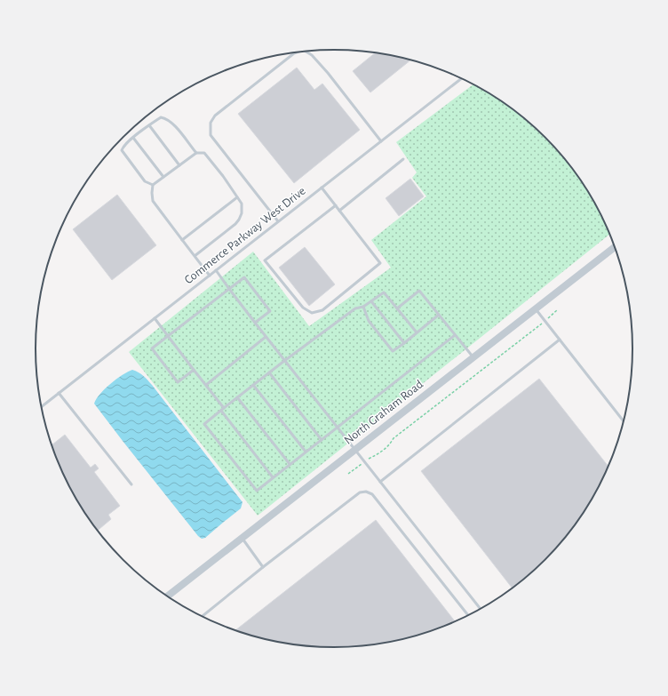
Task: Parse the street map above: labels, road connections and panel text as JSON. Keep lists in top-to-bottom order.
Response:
{
  "streets": {
    "street": ["North Graham Road"],
    "lane": ["Commerce Parkway West Drive"]
  }
}
